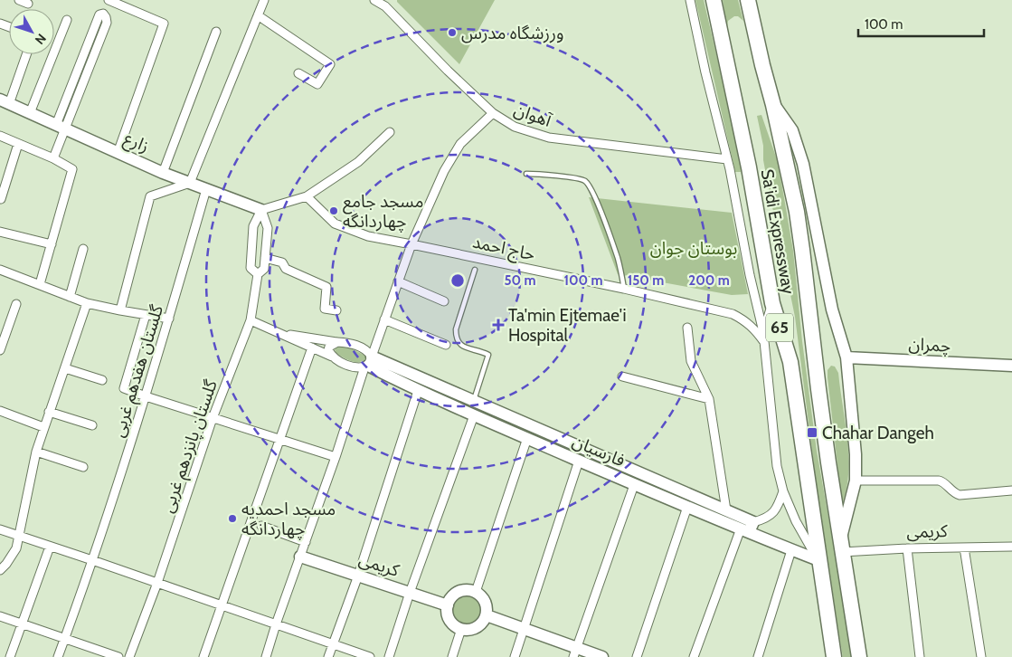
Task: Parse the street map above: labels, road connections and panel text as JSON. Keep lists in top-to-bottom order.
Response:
{
  "streets": {
    "highway": ["Sa'idi Expressway", "65"],
    "street": [
      "آهوان",
      "زارع",
      "حاج احمد",
      "چمران",
      "گلستان هفدهم غربی",
      "گلستان پانزدهم غربی",
      "فارسیان",
      "کریمی"
    ]
  },
  "crossings": [
    ["زارع", "گلستان هفدهم غربی"],
    ["Sa'idi Expressway", "فارسیان"],
    ["Sa'idi Expressway", "کریمی"]
  ],
  "parks": ["بوستان جوان"],
  "places": {
    "other": ["ورزشگاه مدرس", "مسجد جامع چهاردانگه", "مسجد احمدیه چهاردانگه"],
    "health": ["Ta'min Ejtemae'i Hospital"],
    "transit": ["Chahar Dangeh"]
  },
  "scale_bar": "100 m",
  "north": "bottom right",
  "rings": [
    "50 m",
    "100 m",
    "150 m",
    "200 m"
  ]
}
